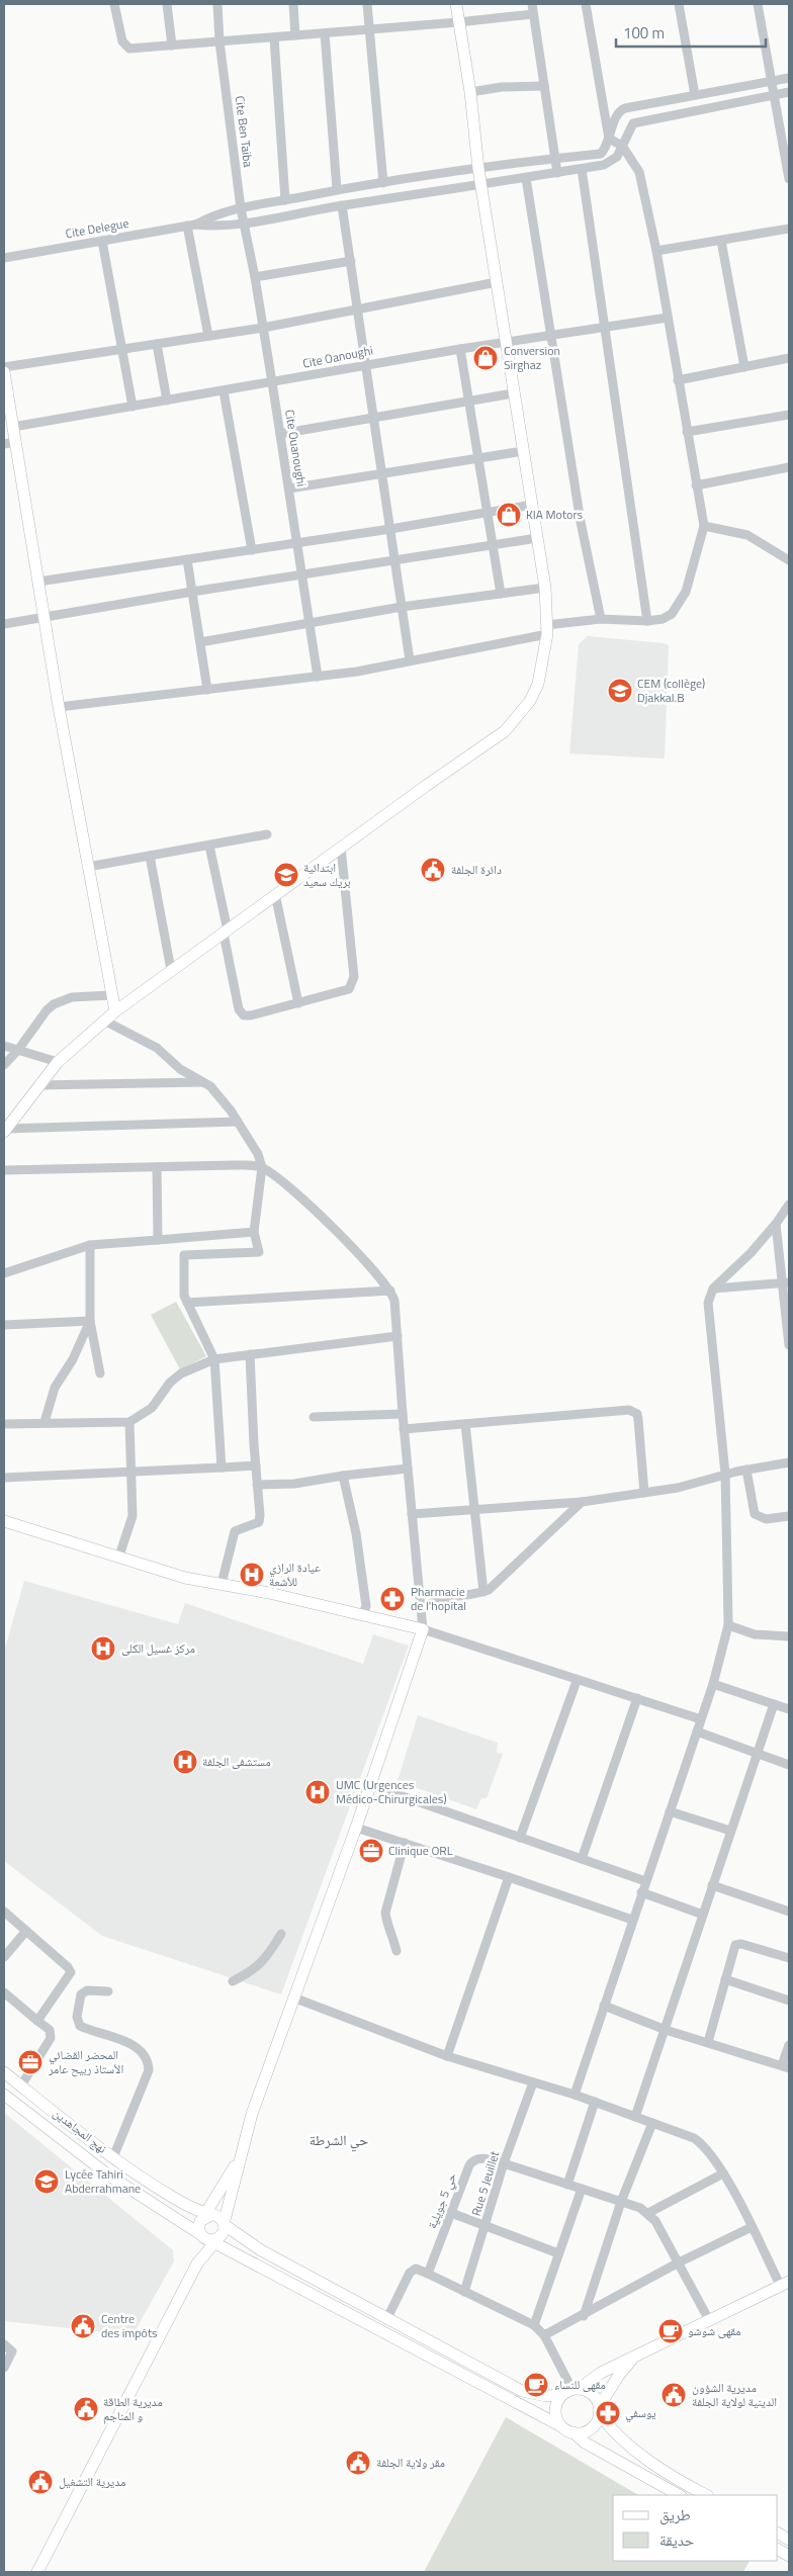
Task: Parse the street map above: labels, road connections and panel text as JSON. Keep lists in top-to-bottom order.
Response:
{
  "streets": {
    "street": [
      "Cite Ben Taiba",
      "Cite Delegue",
      "Cite Oanoughi",
      "Cite Ouanoughi",
      "نهج المجاهدين",
      "Rue 5 Jeuillet",
      "حي 5 جويلية"
    ]
  },
  "crossings": [
    ["Cite Ben Taiba", "Cite Ouanoughi"],
    ["Cite Oanoughi", "Cite Ouanoughi"],
    ["Rue 5 Jeuillet", "حي 5 جويلية"]
  ],
  "districts": ["حي الشرطة"],
  "places": {
    "shop": ["Conversion Sirghaz", "KIA Motors"],
    "school or university": ["CEM (collège) Djakkal.B", "ابتدائية بريك سعيد", "Lycée Tahiri Abderrahmane"],
    "public building": [
      "دائرة الجلفة",
      "Centre des impôts",
      "مديرية الشؤون الدينية لولاية الجلفة",
      "مديرية الطاقة و المناجم",
      "مقر ولاية الجلفة",
      "مديرية التشغيل"
    ],
    "hospital": [
      "عيادة الرازي للأشعة",
      "مركز غسيل الكلى",
      "مستشفى الجلفة",
      "UMC (Urgences Médico-Chirurgicales)"
    ],
    "pharmacy": ["Pharmacie de l'hopital", "يوسفي"],
    "office": ["Clinique ORL", "المحضر القضائي الأستاذ ربيح عامر"],
    "cafe": ["مقهى شوشو", "مقهى للنساء"]
  },
  "legend": ["طريق", "حديقة"],
  "scale_bar": "100 m"
}
